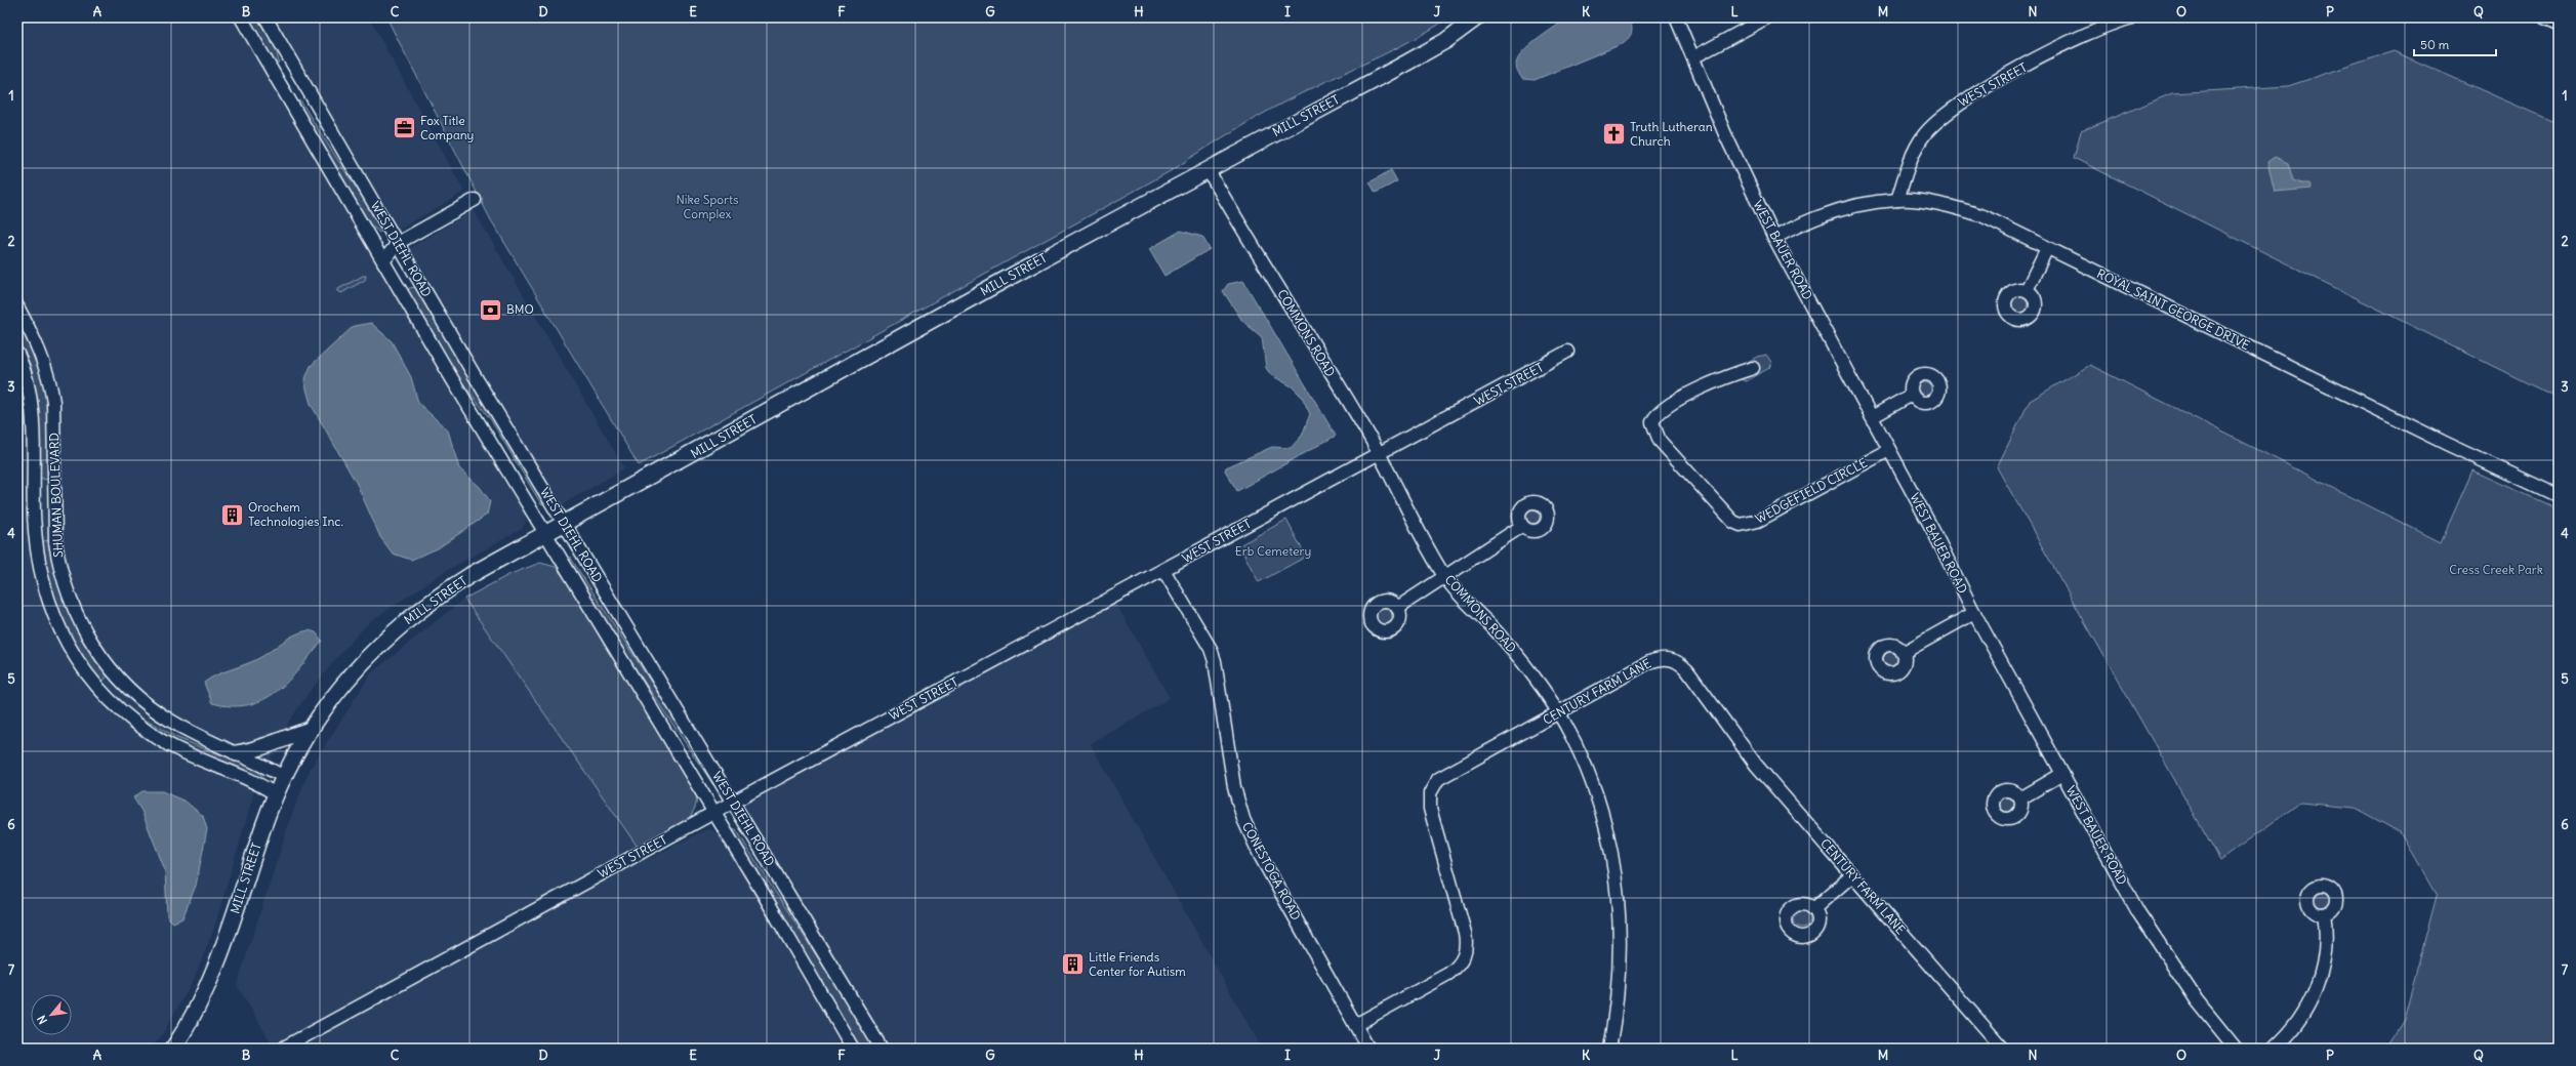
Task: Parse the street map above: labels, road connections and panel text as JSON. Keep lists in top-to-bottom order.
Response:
{
  "streets": {
    "main road": ["MILL STREET"],
    "street": [
      "WEST STREET",
      "WEST DIEHL ROAD",
      "WEST BAUER ROAD",
      "ROYAL SAINT GEORGE DRIVE",
      "COMMONS ROAD",
      "WEDGEFIELD CIRCLE",
      "SHUMAN BOULEVARD",
      "CENTURY FARM LANE",
      "CONESTOGA ROAD"
    ]
  },
  "crossings": [
    ["WEST STREET", "WEST DIEHL ROAD"],
    ["WEST STREET", "ROYAL SAINT GEORGE DRIVE"],
    ["WEST STREET", "COMMONS ROAD"],
    ["WEST STREET", "CONESTOGA ROAD"],
    ["MILL STREET", "WEST DIEHL ROAD"],
    ["MILL STREET", "COMMONS ROAD"],
    ["MILL STREET", "SHUMAN BOULEVARD"],
    ["WEST BAUER ROAD", "ROYAL SAINT GEORGE DRIVE"],
    ["WEST BAUER ROAD", "WEDGEFIELD CIRCLE"],
    ["COMMONS ROAD", "CENTURY FARM LANE"],
    ["CENTURY FARM LANE", "CONESTOGA ROAD"]
  ],
  "parks": ["Nike Sports Complex", "Erb Cemetery", "Cress Creek Park"],
  "places": {
    "office": ["Fox Title Company"],
    "church": ["Truth Lutheran Church"],
    "bank": ["BMO"],
    "building": ["Orochem Technologies Inc.", "Little Friends Center for Autism"]
  },
  "scale_bar": "50 m",
  "north": "bottom left",
  "grid": {
    "columns": [
      "A",
      "B",
      "C",
      "D",
      "E",
      "F",
      "G",
      "H",
      "I",
      "J",
      "K",
      "L",
      "M",
      "N",
      "O",
      "P",
      "Q"
    ],
    "rows": [
      "1",
      "2",
      "3",
      "4",
      "5",
      "6",
      "7"
    ]
  }
}
